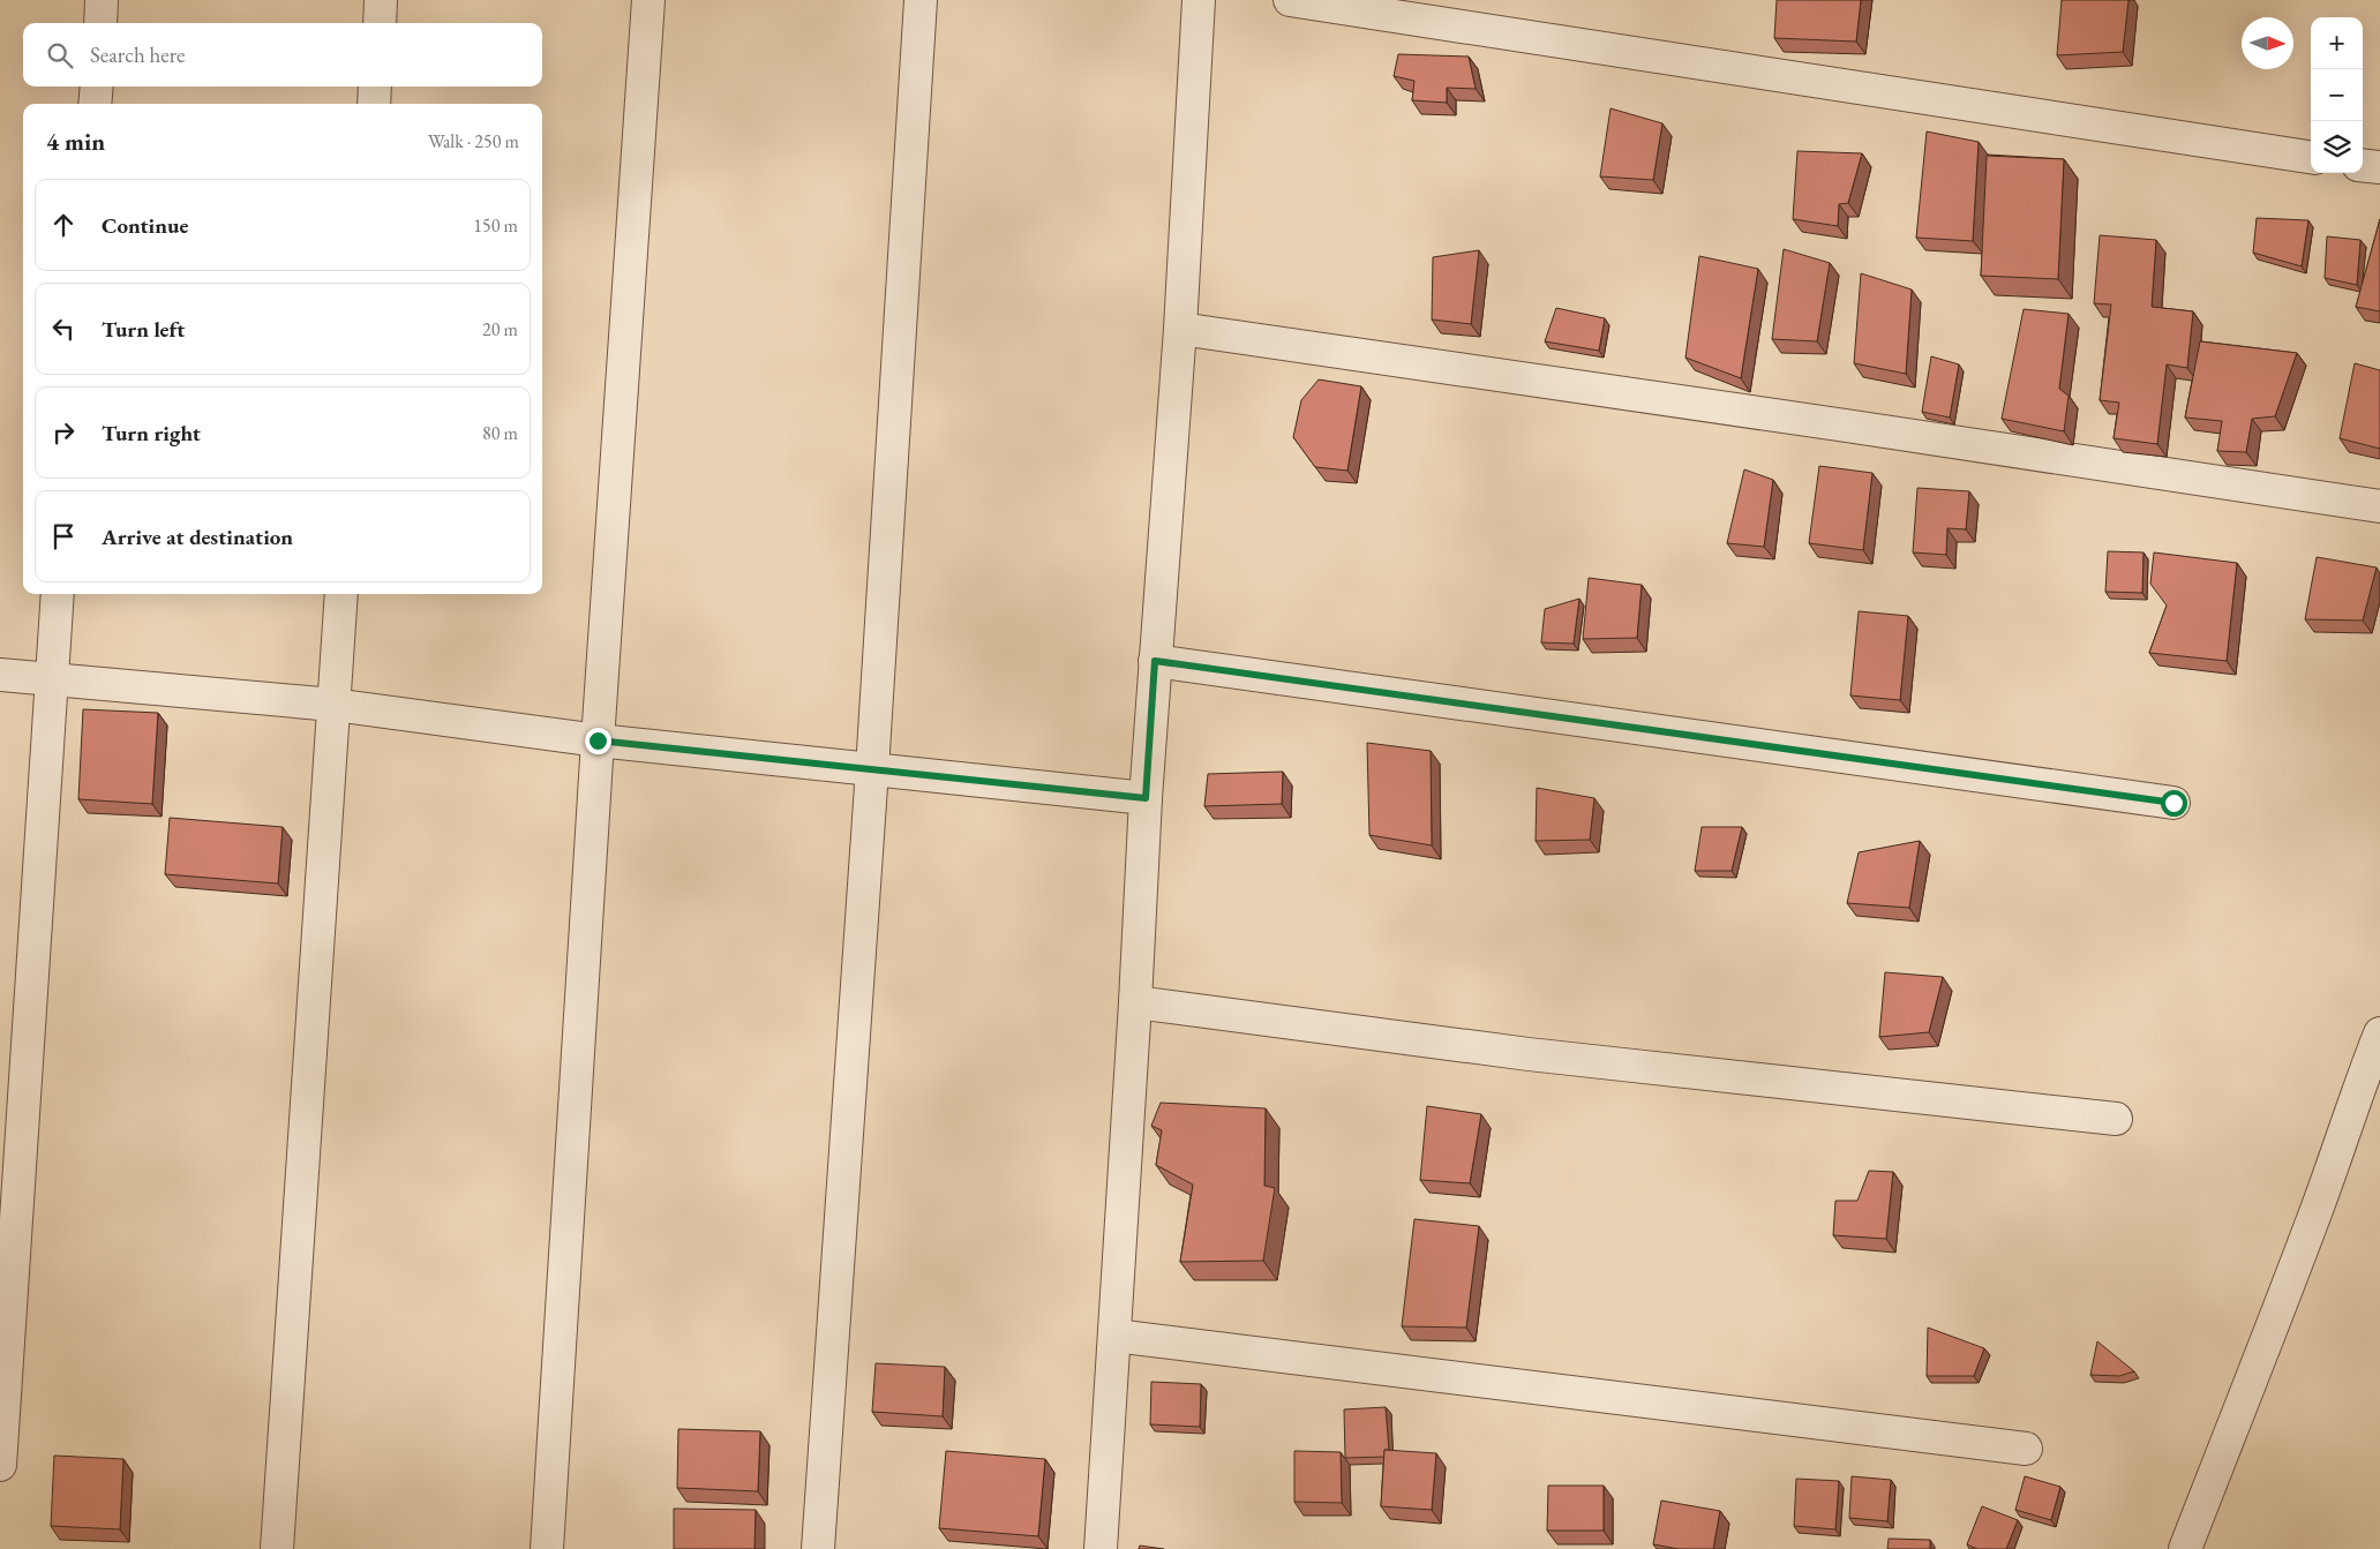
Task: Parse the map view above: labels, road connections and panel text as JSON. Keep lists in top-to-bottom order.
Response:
{
  "north": "right",
  "page": {
    "map_buttons": ["+", "−"],
    "search": "Search here",
    "heading": ["4 min", "Walk · 250 m"],
    "list": [
      ["Continue", "150 m"],
      ["Turn left", "20 m"],
      ["Turn right", "80 m"],
      "Arrive at destination"
    ]
  }
}
